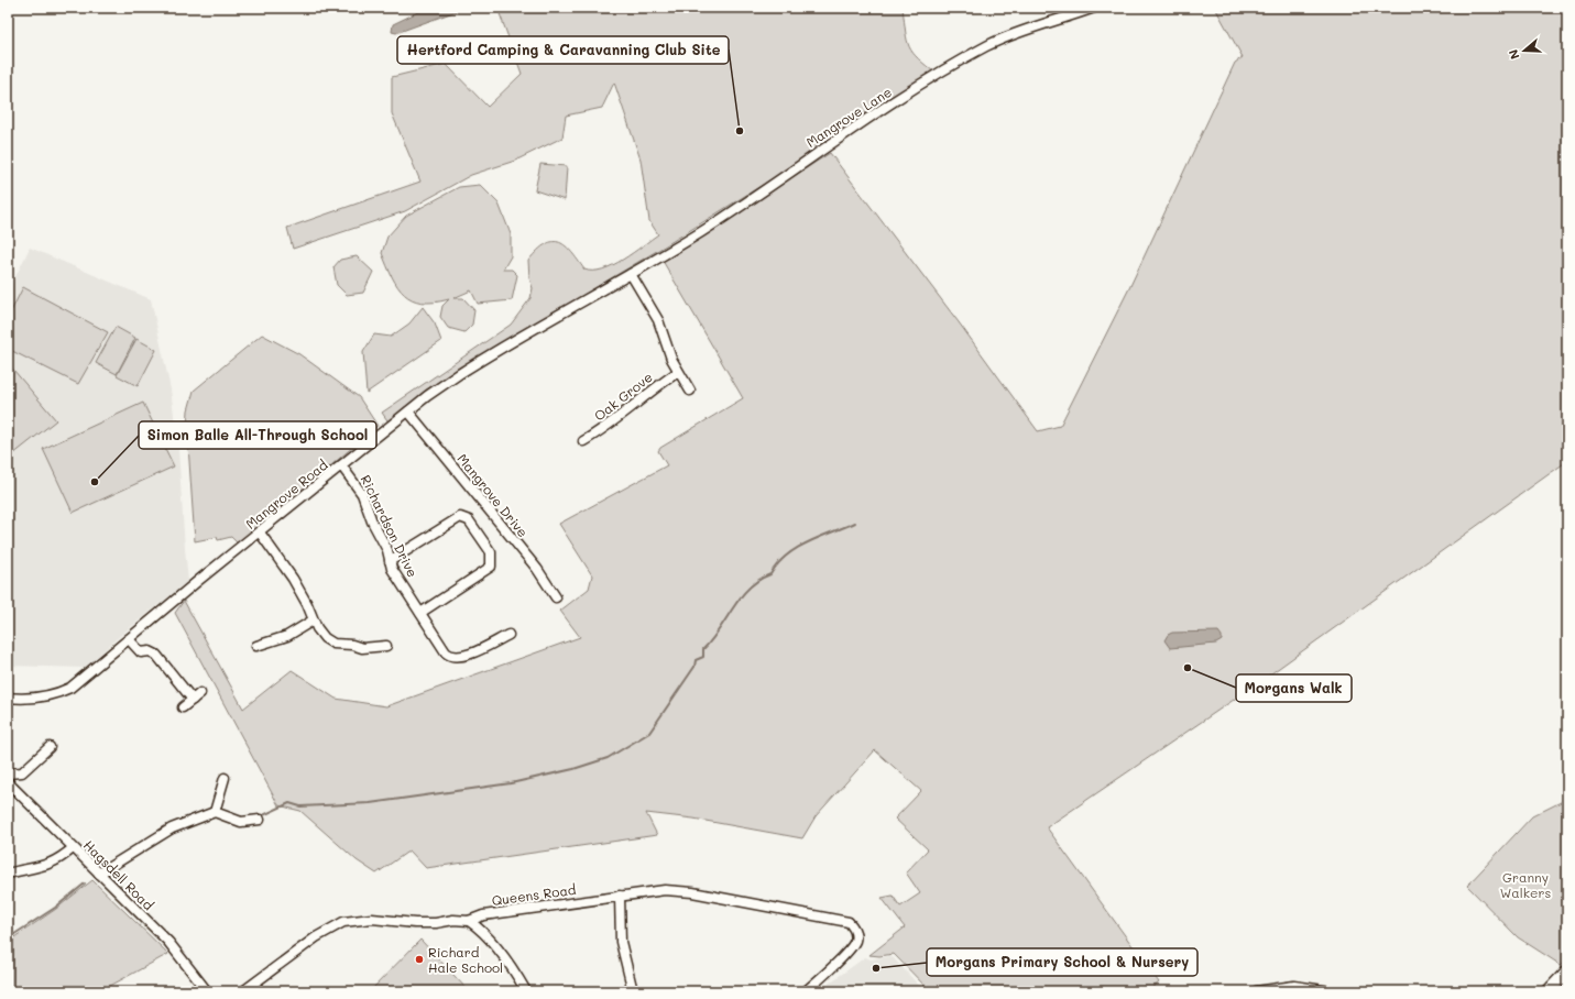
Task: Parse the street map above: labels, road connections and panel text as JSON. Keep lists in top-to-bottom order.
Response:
{
  "streets": {
    "street": [
      "Mangrove Lane",
      "Oak Grove",
      "Mangrove Road",
      "Mangrove Drive",
      "Richardson Drive",
      "Hagsdell Road",
      "Queens Road"
    ]
  },
  "crossings": [
    ["Mangrove Lane", "Mangrove Road"],
    ["Mangrove Road", "Mangrove Drive"],
    ["Mangrove Road", "Richardson Drive"]
  ],
  "parks": ["Granny Walkers"],
  "places": [
    "Hertford Camping & Caravanning Club Site",
    "Simon Balle All-Through School",
    "Morgans Walk",
    "Richard Hale School",
    "Morgans Primary School & Nursery"
  ],
  "north": "left"
}
